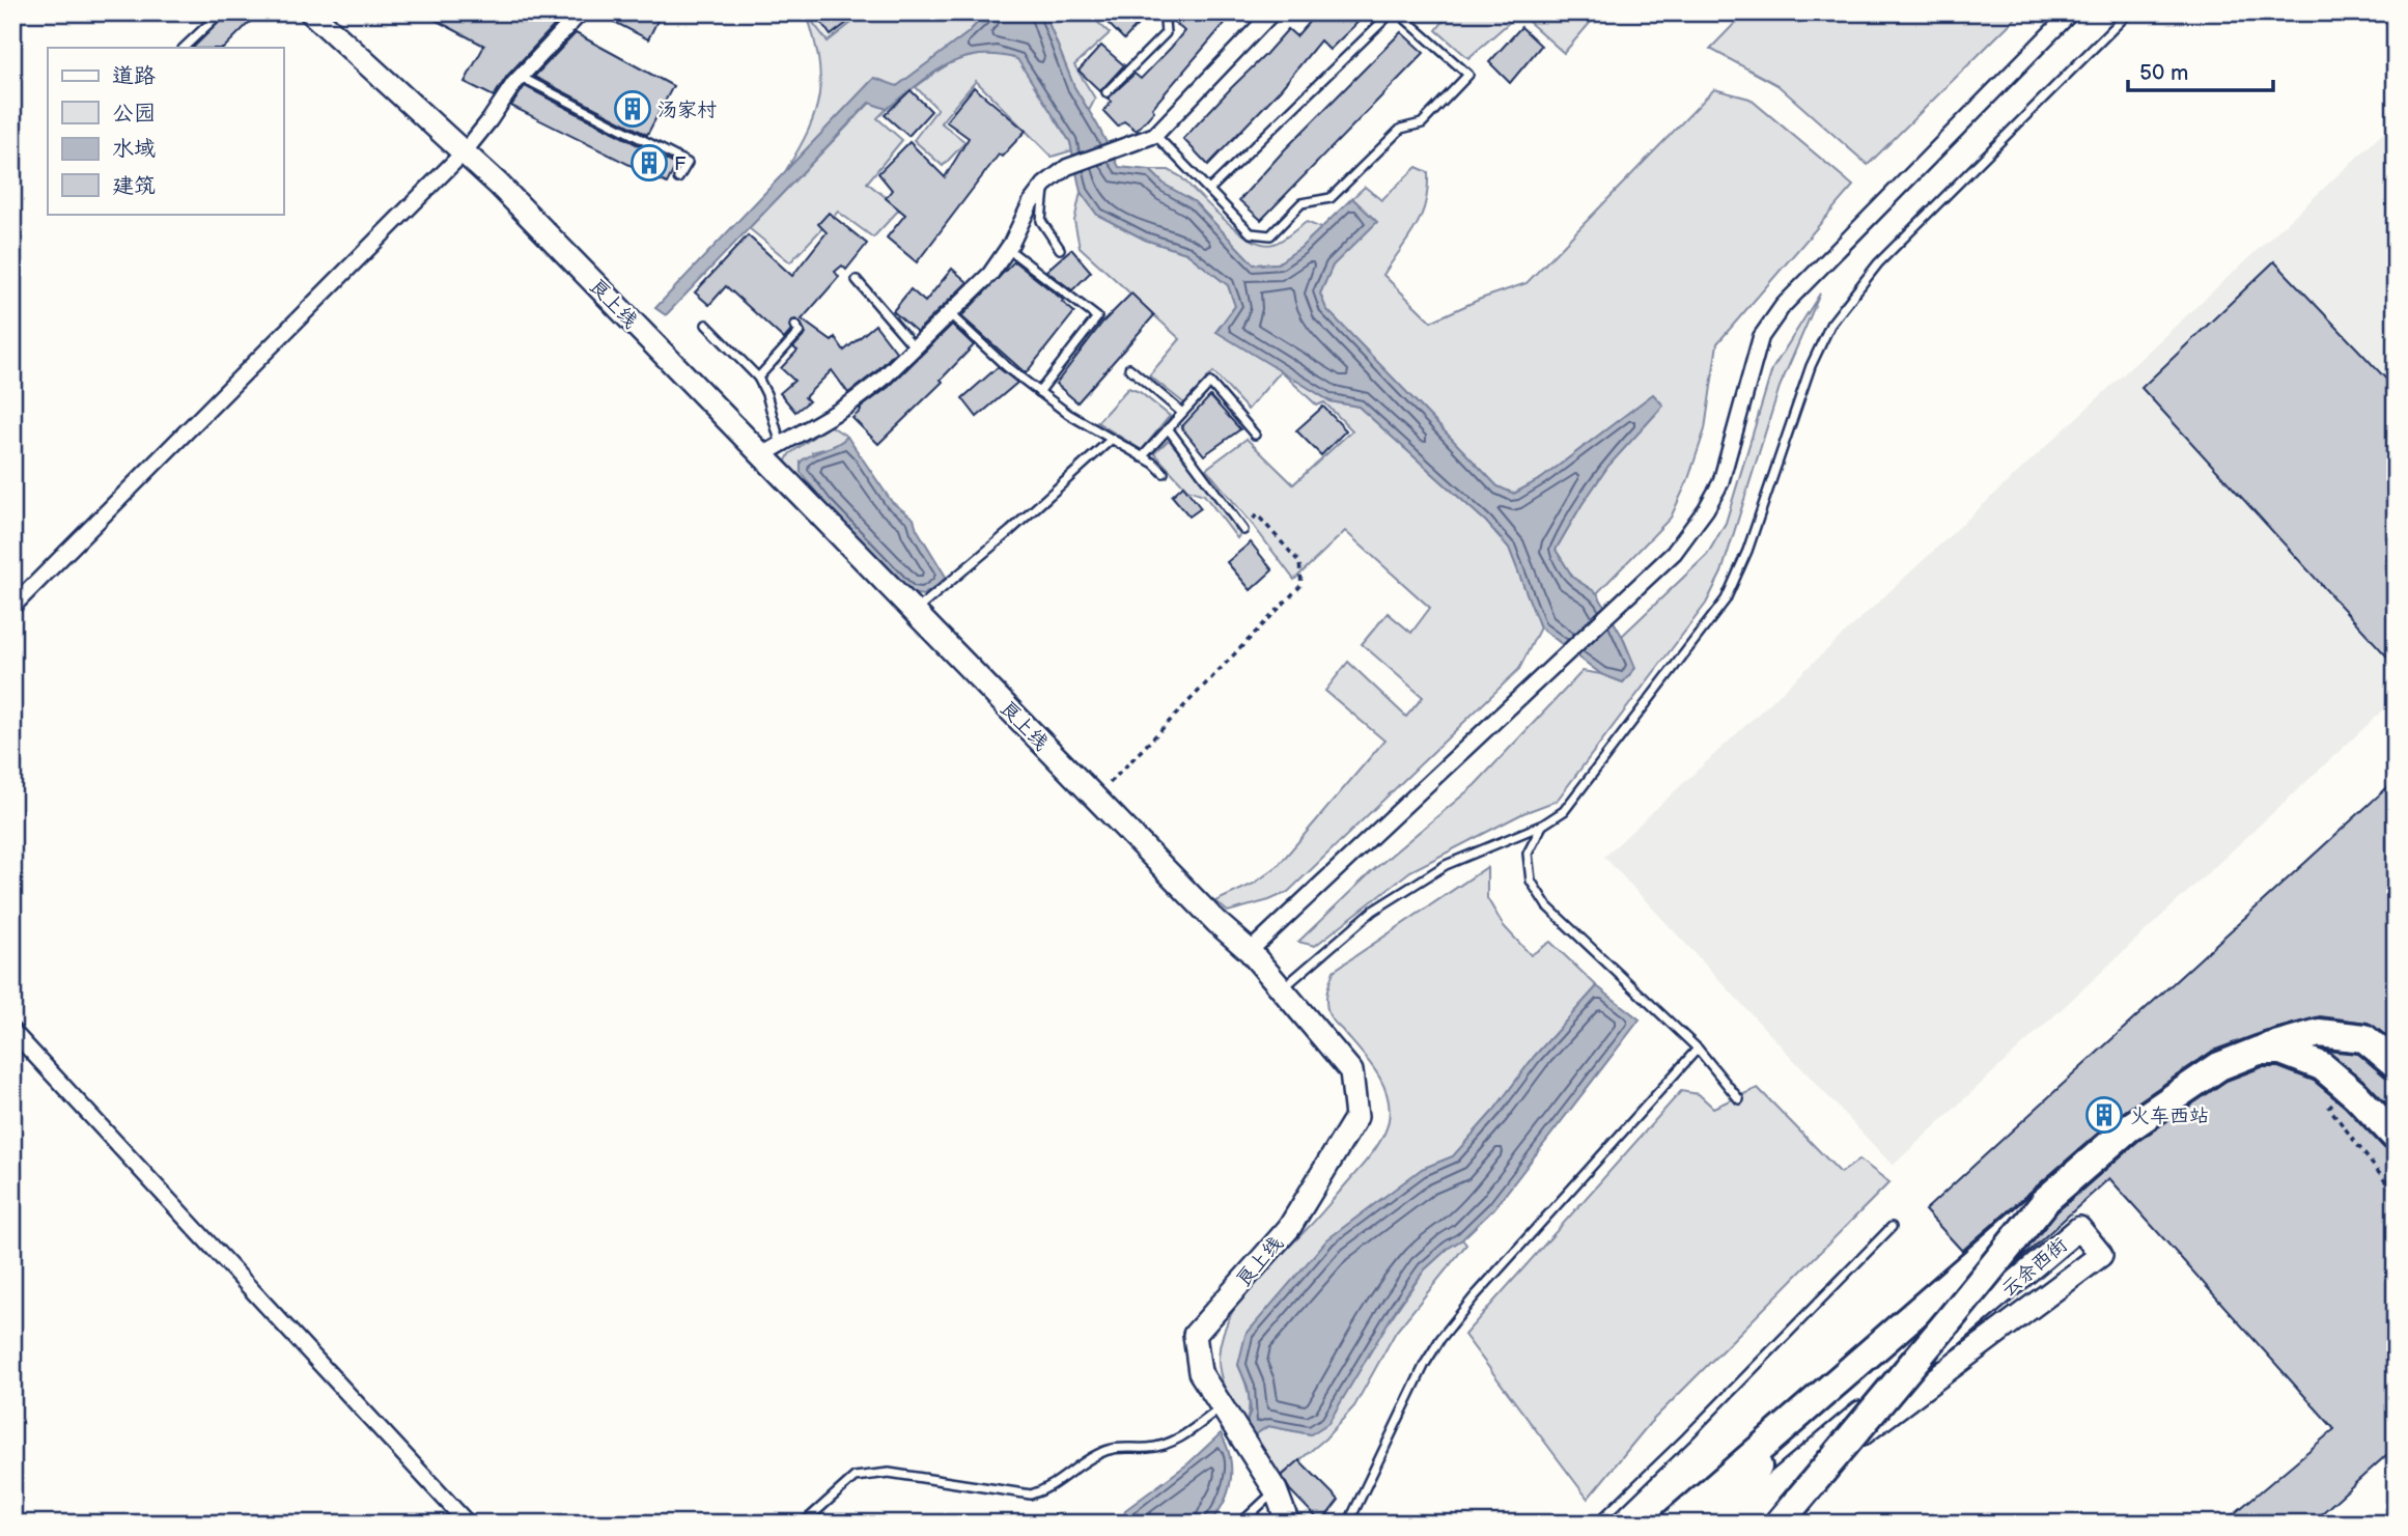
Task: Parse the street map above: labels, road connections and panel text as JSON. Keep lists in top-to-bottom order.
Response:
{
  "streets": {
    "street": ["良上线", "云余西街"]
  },
  "places": {
    "building": ["汤家村", "F", "火车西站"]
  },
  "legend": [
    "道路",
    "公园",
    "水域",
    "建筑"
  ],
  "scale_bar": "50 m"
}
